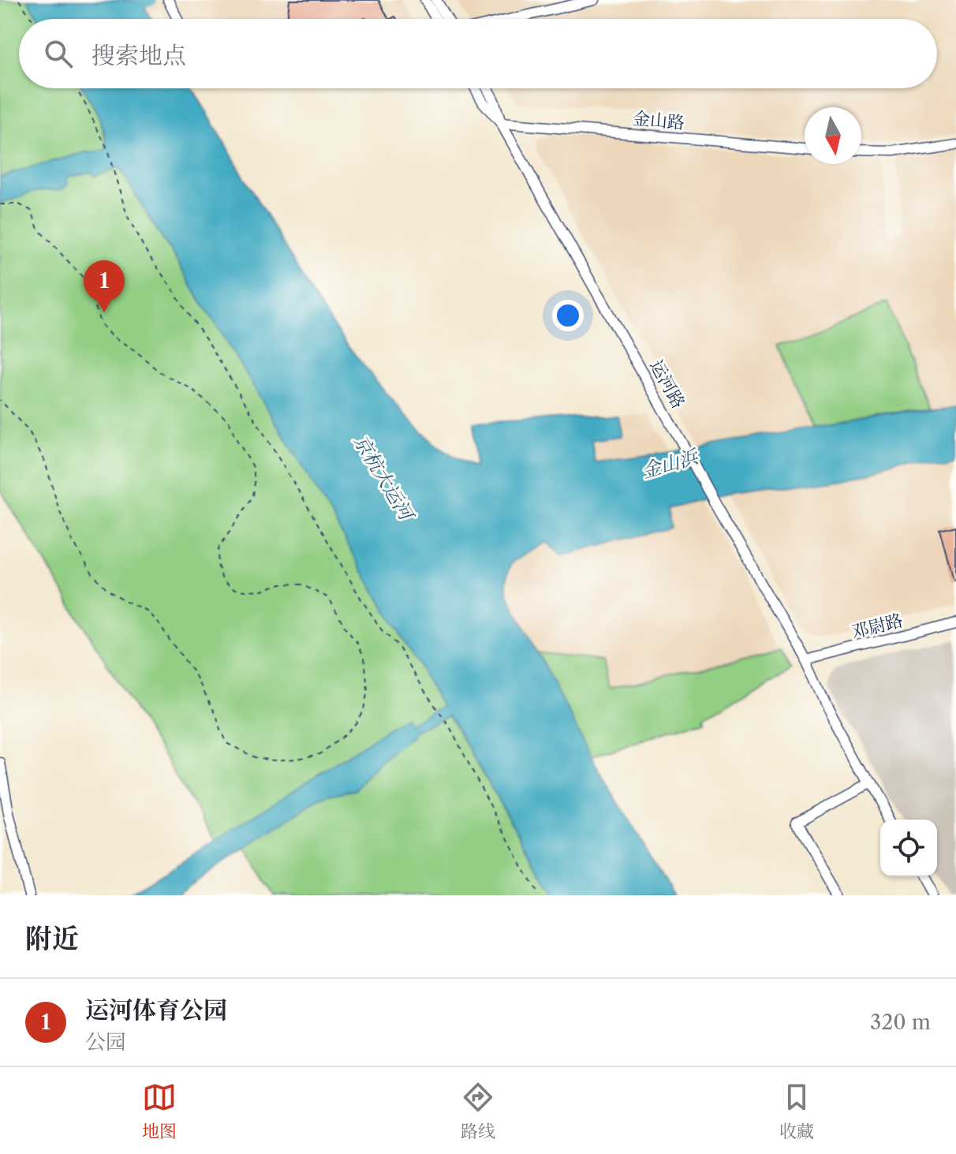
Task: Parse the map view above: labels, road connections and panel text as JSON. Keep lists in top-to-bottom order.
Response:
{
  "streets": {
    "street": ["金山路", "运河路", "邓尉路"]
  },
  "crossings": [
    ["金山路", "运河路"],
    ["运河路", "邓尉路"]
  ],
  "water": ["金山浜", "京杭大运河"],
  "north": "bottom",
  "page": {
    "search": "搜索地点",
    "pins": "1",
    "heading": "附近",
    "list": [
      {
        "mark": "1",
        "name": "运河体育公园",
        "note": "公园",
        "value": "320 m"
      }
    ],
    "nav": ["地图", "路线", "收藏"]
  }
}
